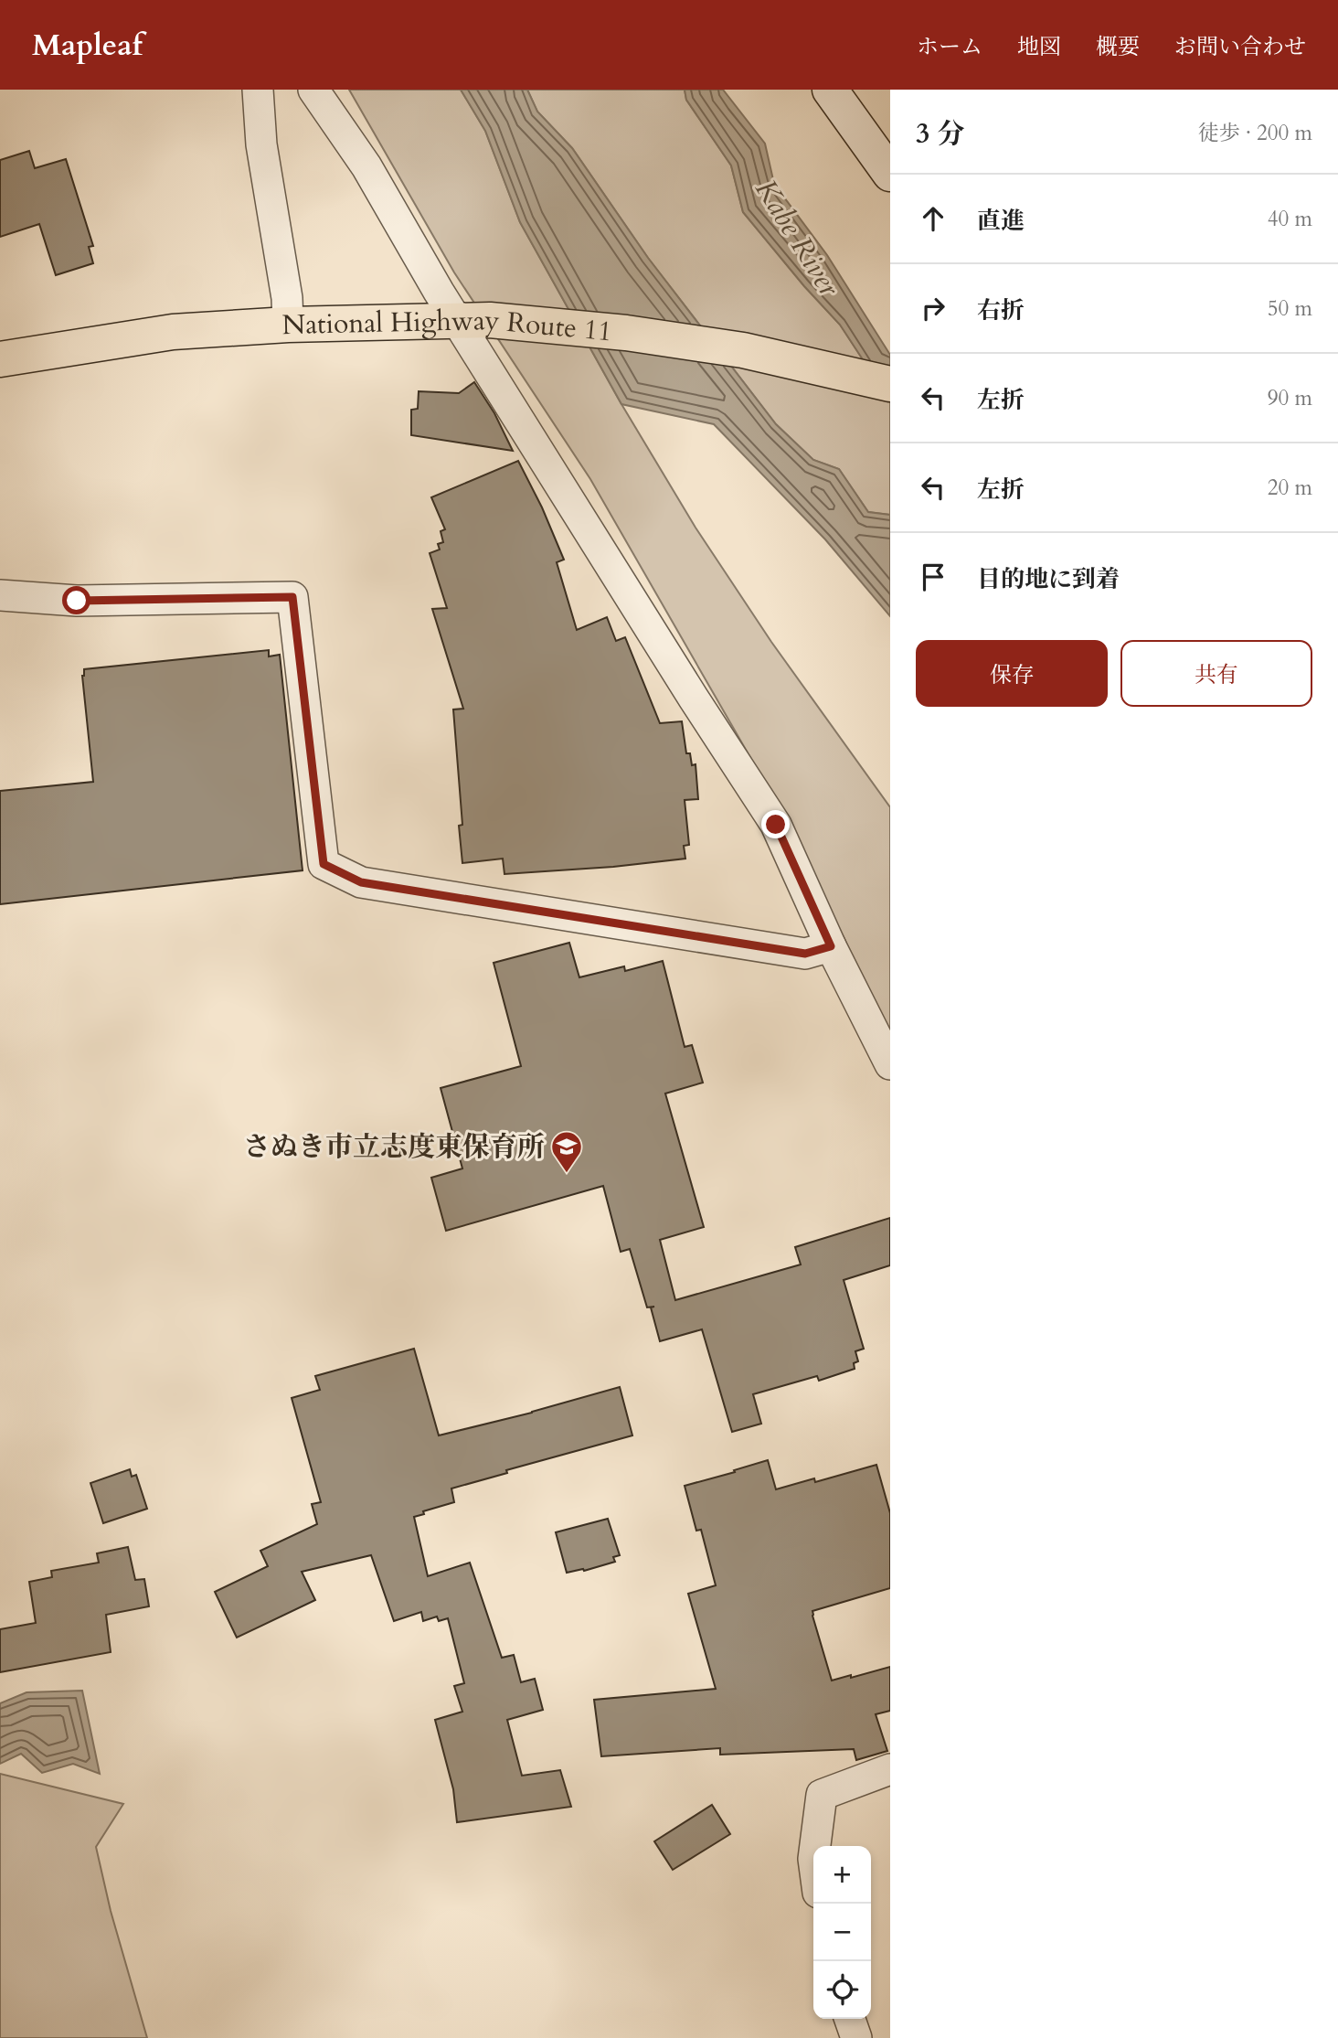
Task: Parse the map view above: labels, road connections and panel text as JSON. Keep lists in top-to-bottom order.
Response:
{
  "streets": {
    "highway": ["National Highway Route 11"]
  },
  "water": ["Kabe River"],
  "places": {
    "school or university": ["さぬき市立志度東保育所"]
  },
  "page": {
    "header": "Mapleaf",
    "nav": [
      "ホーム",
      "地図",
      "概要",
      "お問い合わせ"
    ],
    "heading": ["3 分", "徒歩 · 200 m"],
    "list": [
      ["直進", "40 m"],
      ["右折", "50 m"],
      ["左折", "90 m"],
      ["左折", "20 m"],
      "目的地に到着"
    ],
    "buttons": ["保存", "共有"],
    "map_buttons": ["+", "−"]
  }
}
